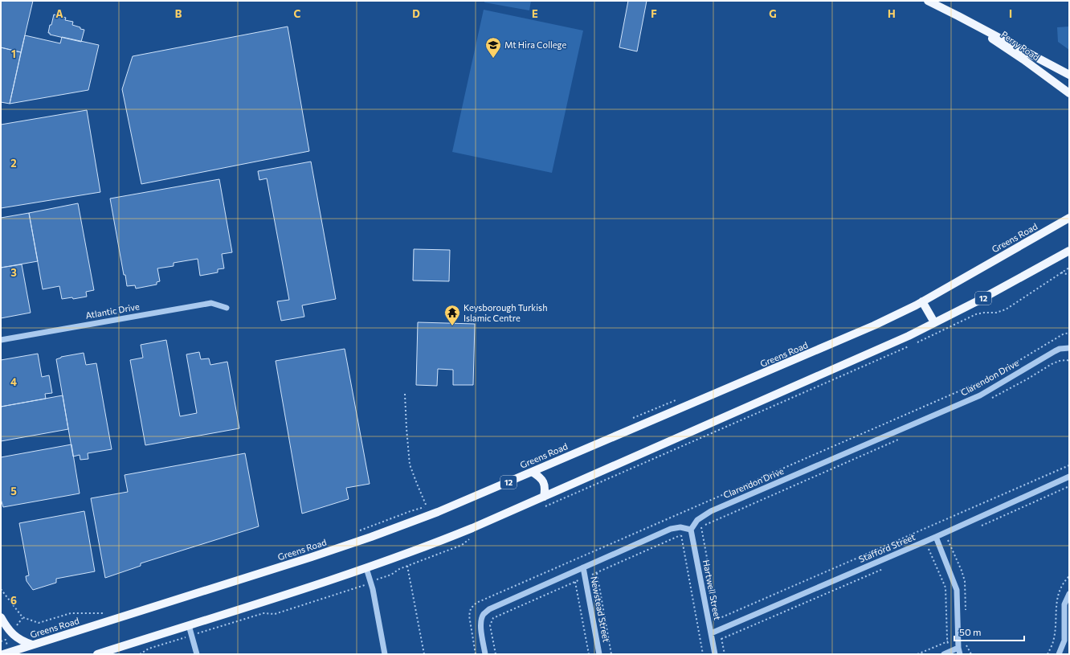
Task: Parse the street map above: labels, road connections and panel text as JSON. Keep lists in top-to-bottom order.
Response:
{
  "streets": {
    "main road": ["Perry Road", "Greens Road", "12"],
    "street": [
      "Atlantic Drive",
      "Clarendon Drive",
      "Stafford Street",
      "Hartwell Street",
      "Newstead Street"
    ]
  },
  "crossings": [
    ["Clarendon Drive", "Hartwell Street"],
    ["Stafford Street", "Hartwell Street"]
  ],
  "places": {
    "school or university": ["Mt Hira College"],
    "temple": ["Keysborough Turkish Islamic Centre"]
  },
  "scale_bar": "50 m",
  "grid": {
    "columns": [
      "A",
      "B",
      "C",
      "D",
      "E",
      "F",
      "G",
      "H",
      "I"
    ],
    "rows": [
      "1",
      "2",
      "3",
      "4",
      "5",
      "6"
    ]
  }
}
